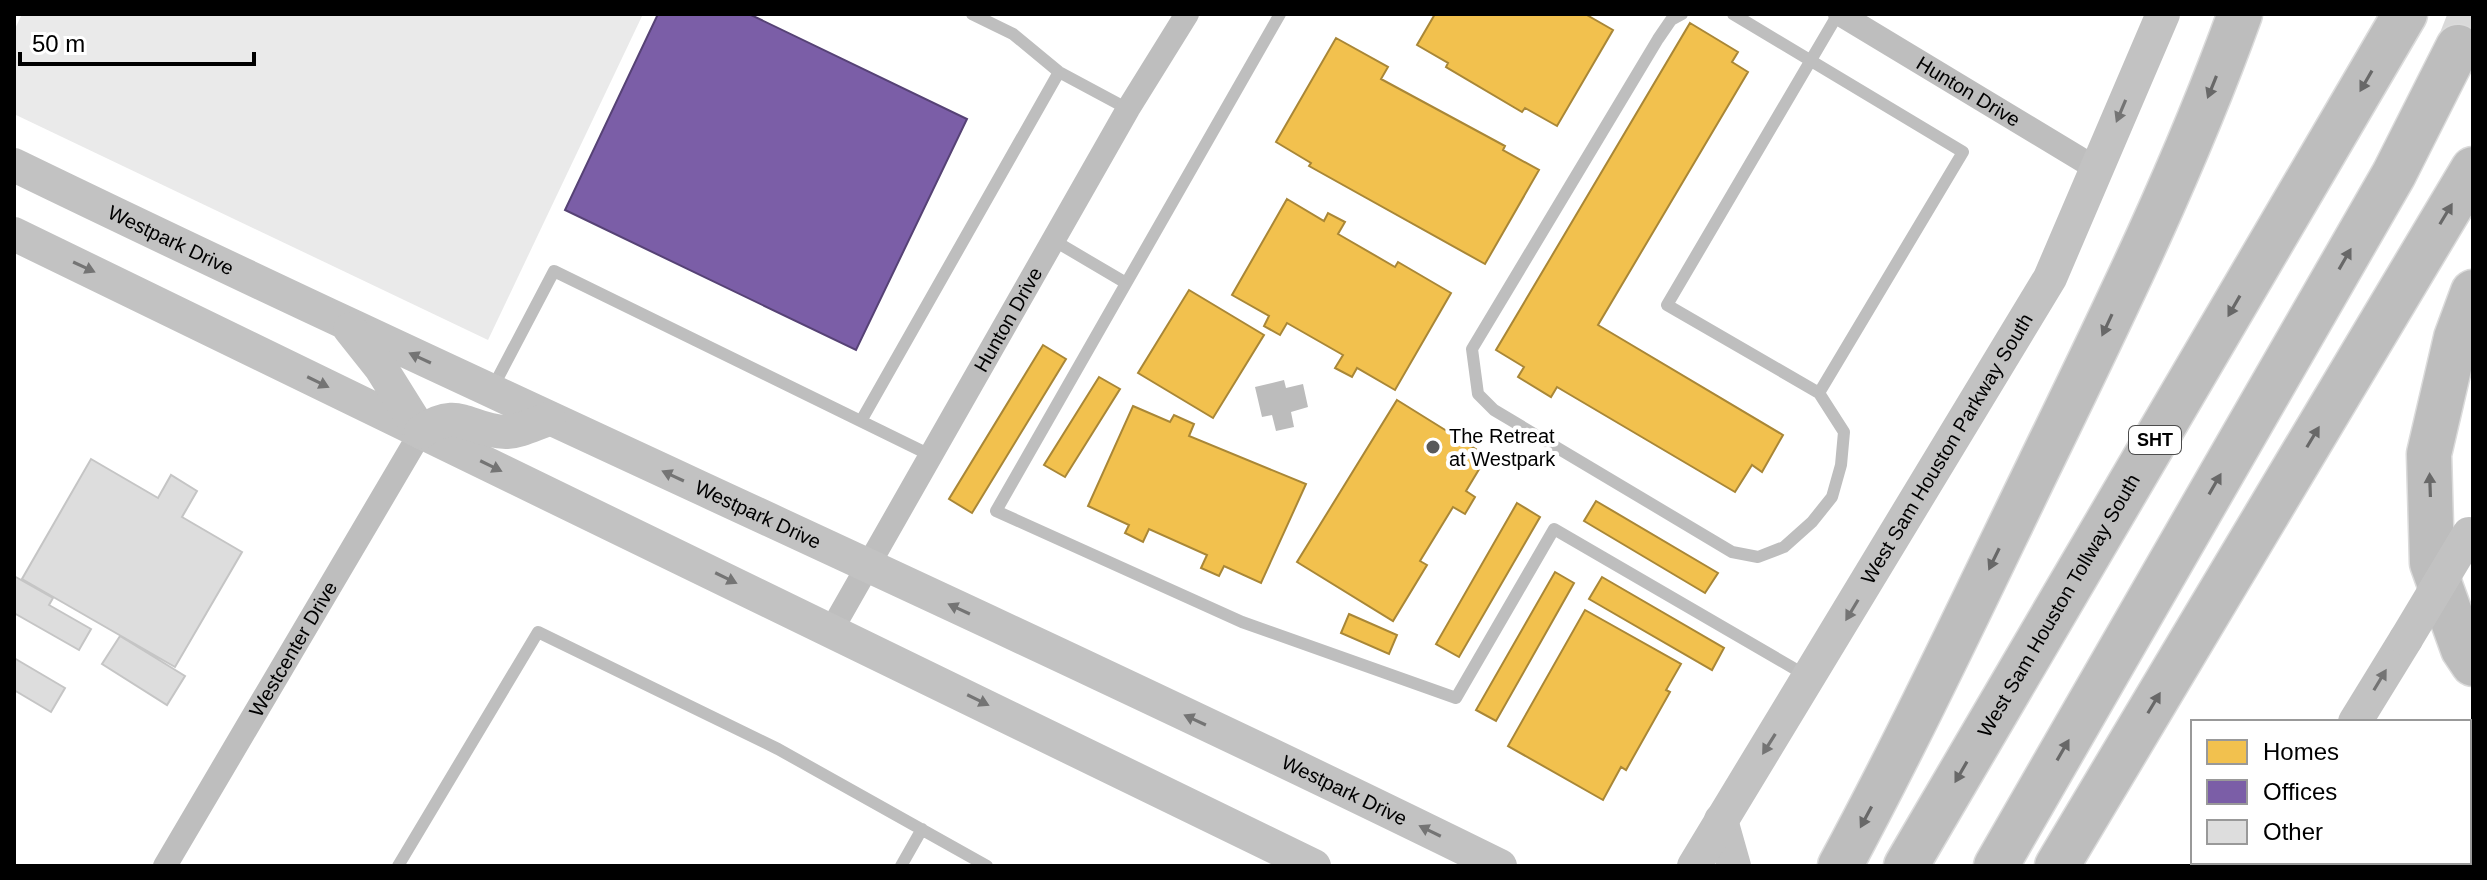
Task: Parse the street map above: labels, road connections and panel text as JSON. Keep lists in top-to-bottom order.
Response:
{
  "streets": {
    "highway": ["SHT", "West Sam Houston Tollway South"],
    "main road": ["Westpark Drive", "West Sam Houston Parkway South"],
    "street": ["Hunton Drive", "Westcenter Drive"]
  },
  "crossings": [
    ["Hunton Drive", "Westpark Drive"],
    ["Hunton Drive", "West Sam Houston Parkway South"]
  ],
  "one_way": ["West Sam Houston Parkway South"],
  "places": ["The Retreat at Westpark"],
  "legend": ["Homes", "Offices", "Other"],
  "scale_bar": "50 m"
}
